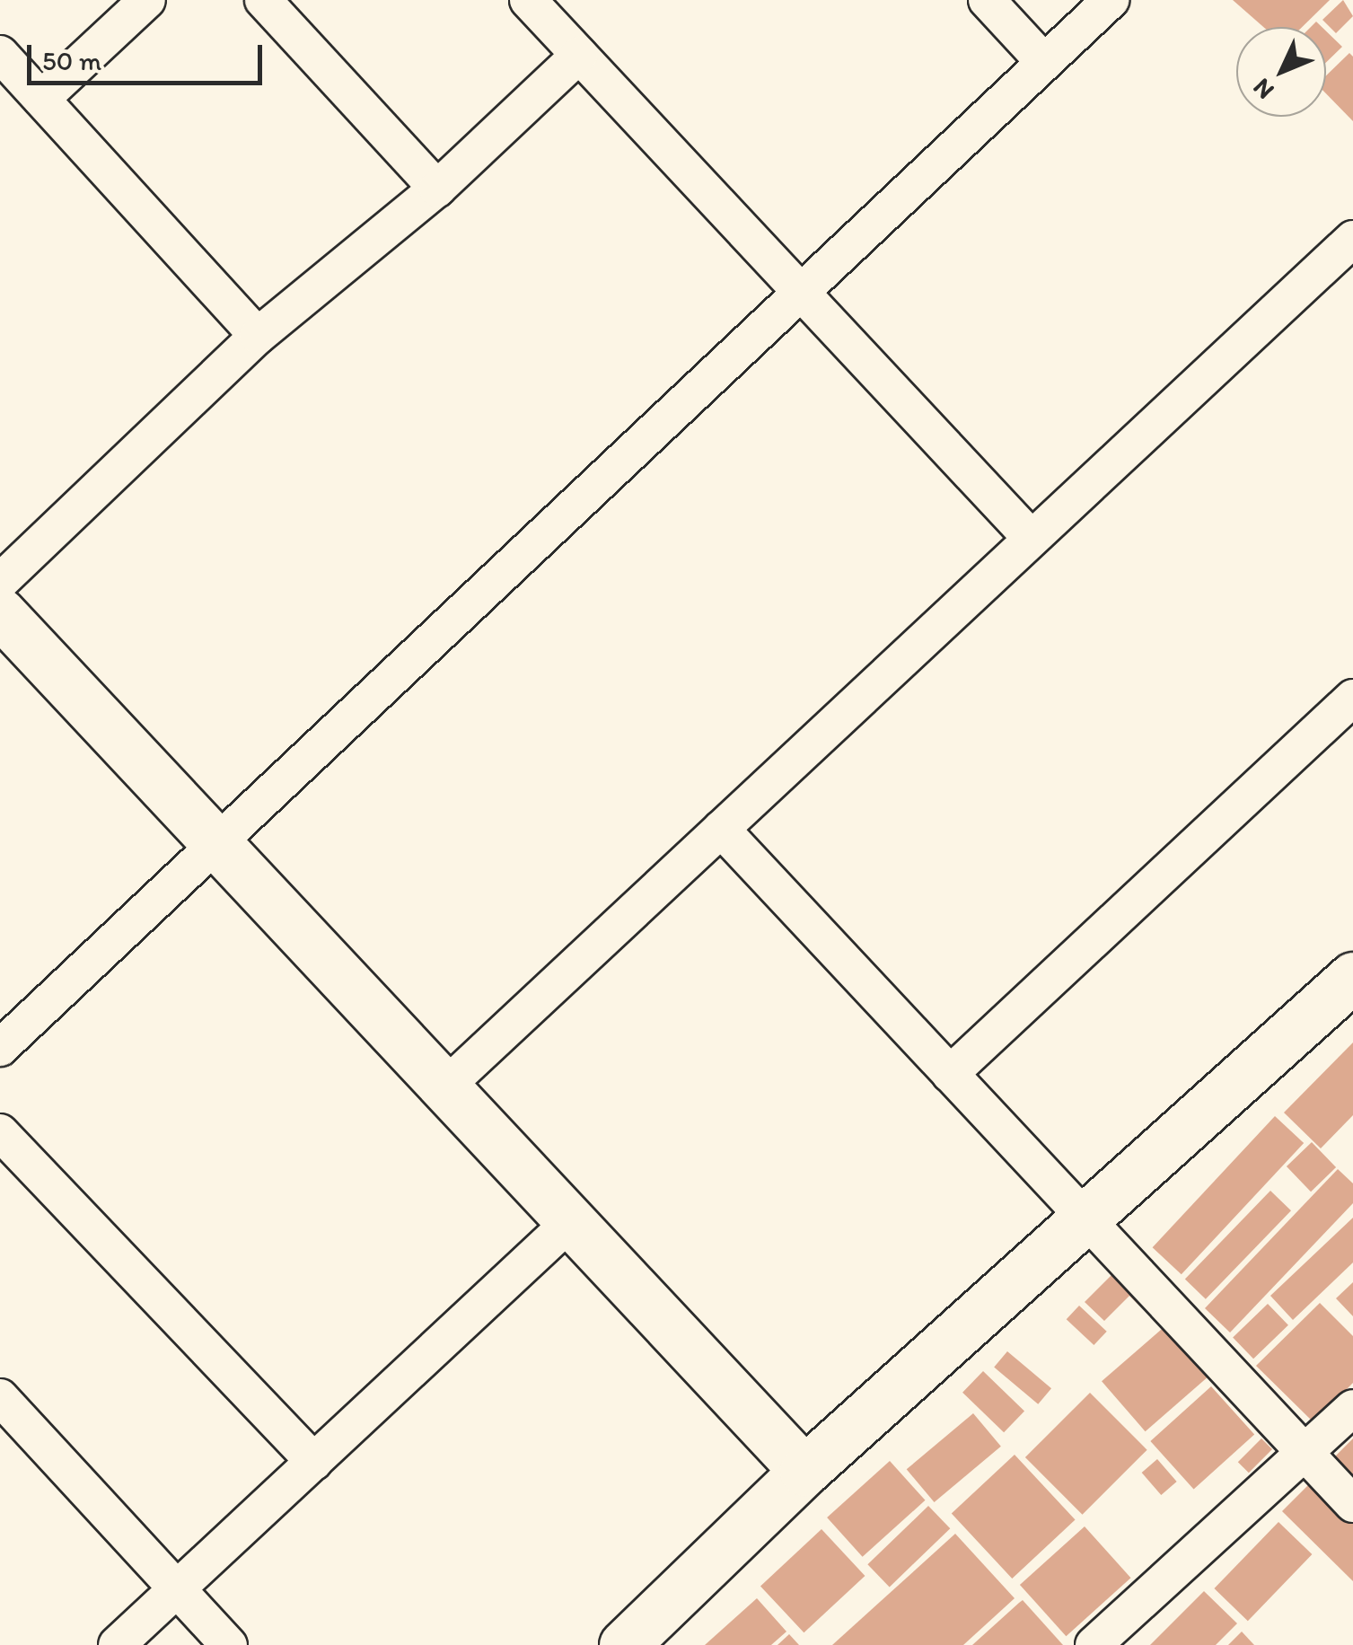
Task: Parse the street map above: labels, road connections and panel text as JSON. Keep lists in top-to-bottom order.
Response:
{
  "scale_bar": "50 m",
  "north": "bottom left"
}
